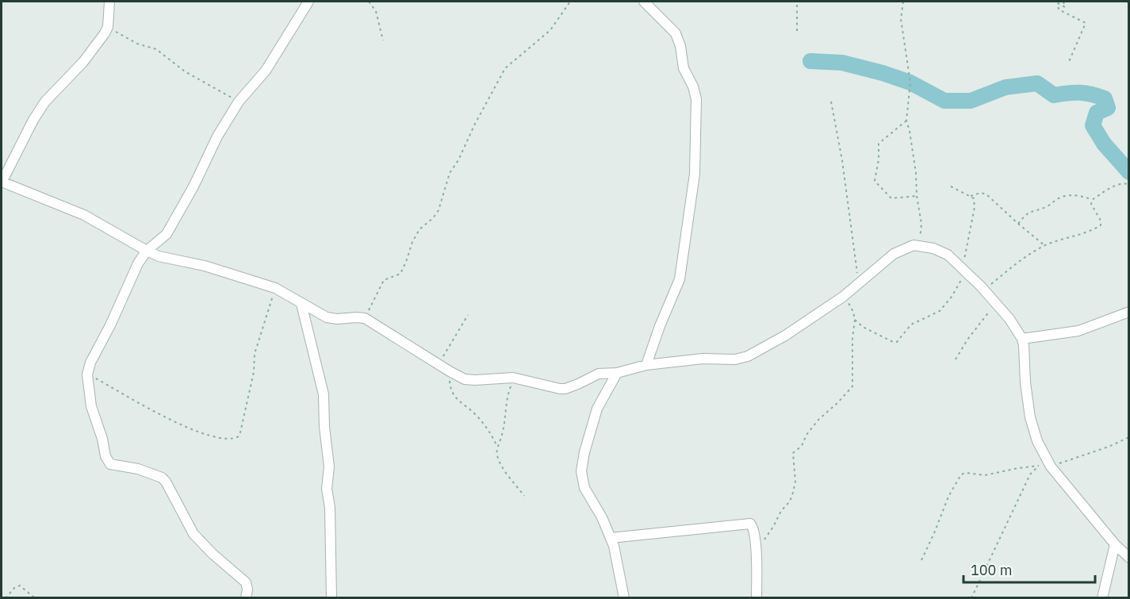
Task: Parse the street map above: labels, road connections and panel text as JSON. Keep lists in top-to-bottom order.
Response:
{
  "scale_bar": "100 m"
}
